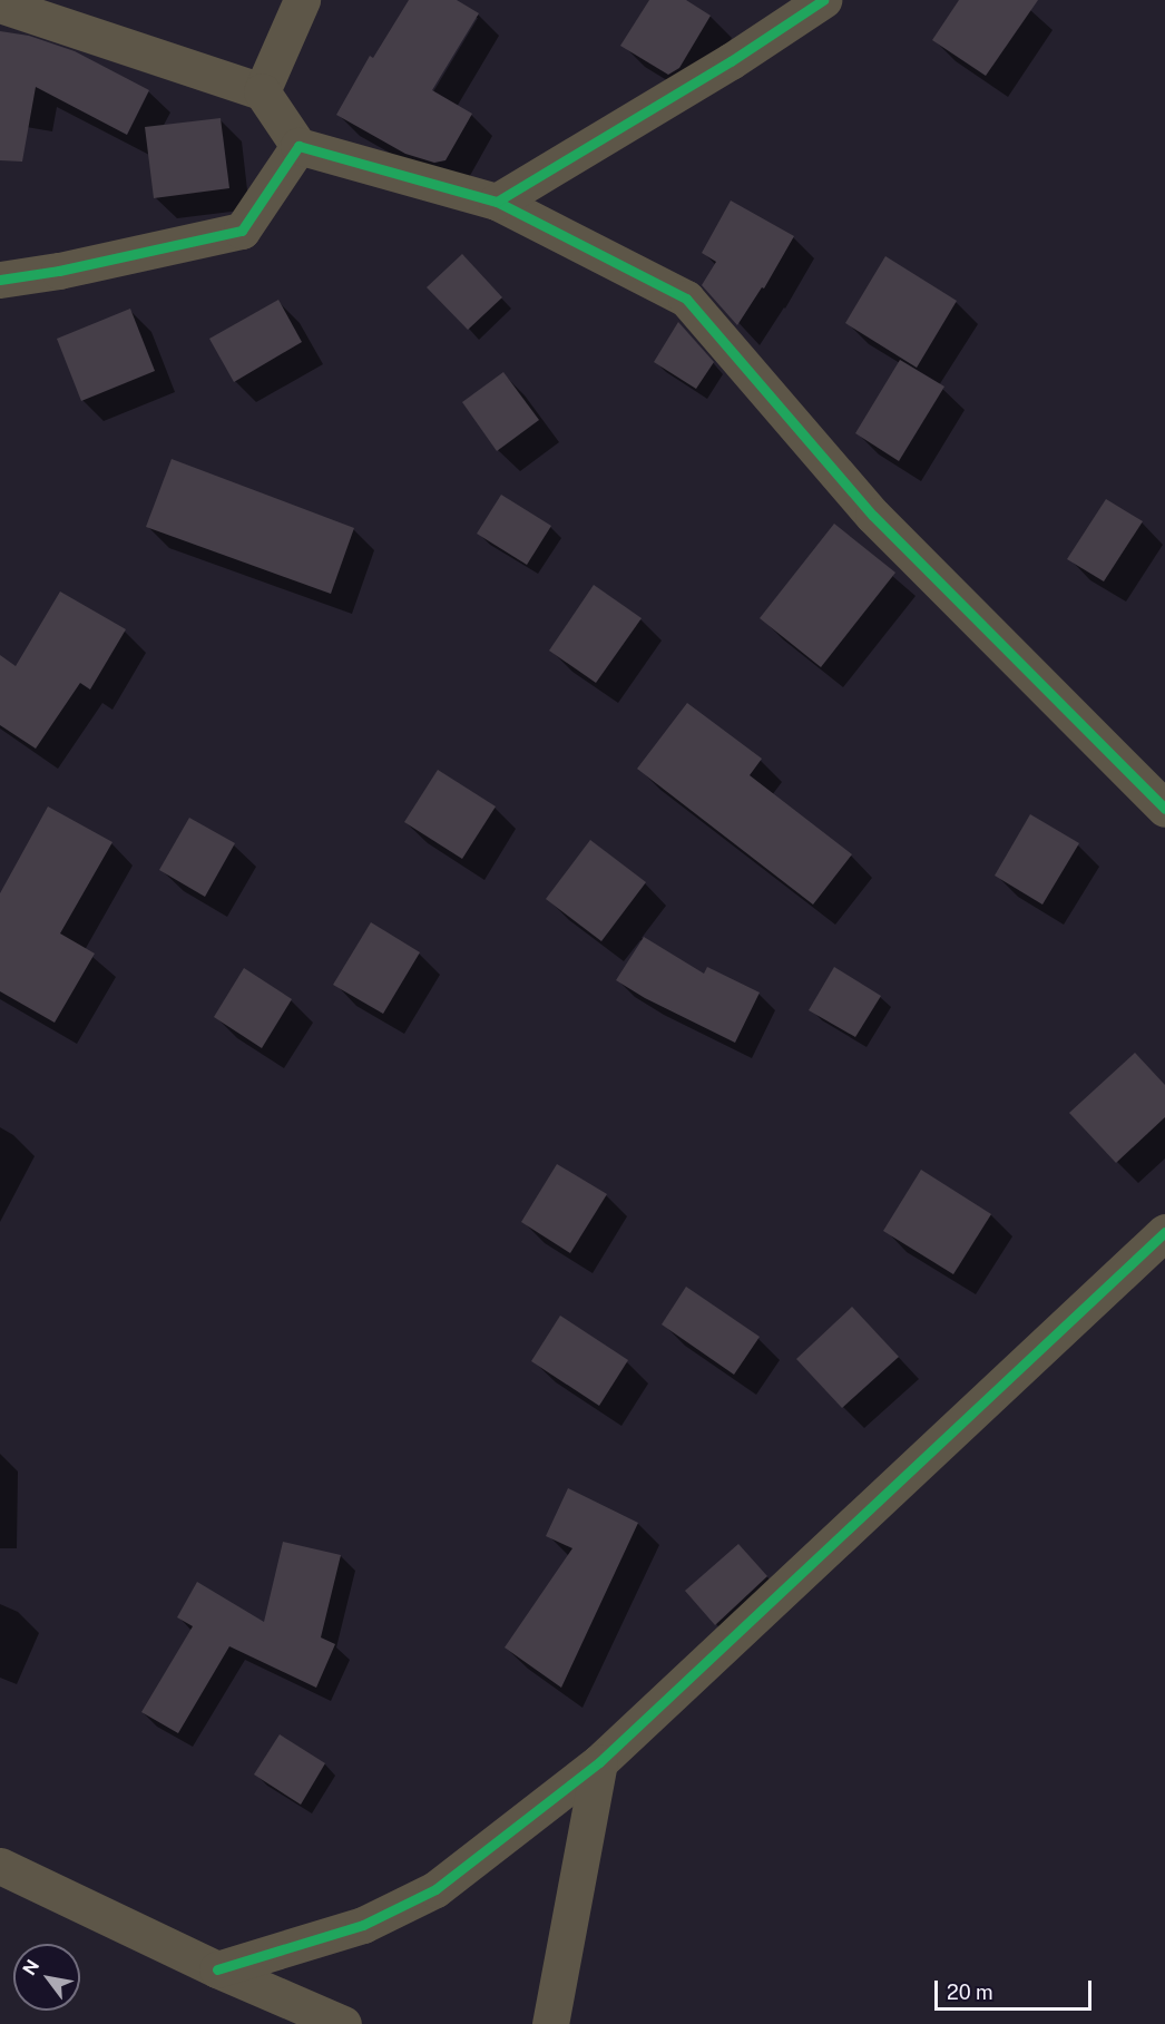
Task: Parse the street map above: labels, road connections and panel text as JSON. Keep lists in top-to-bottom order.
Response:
{
  "scale_bar": "20 m",
  "north": "top left"
}
